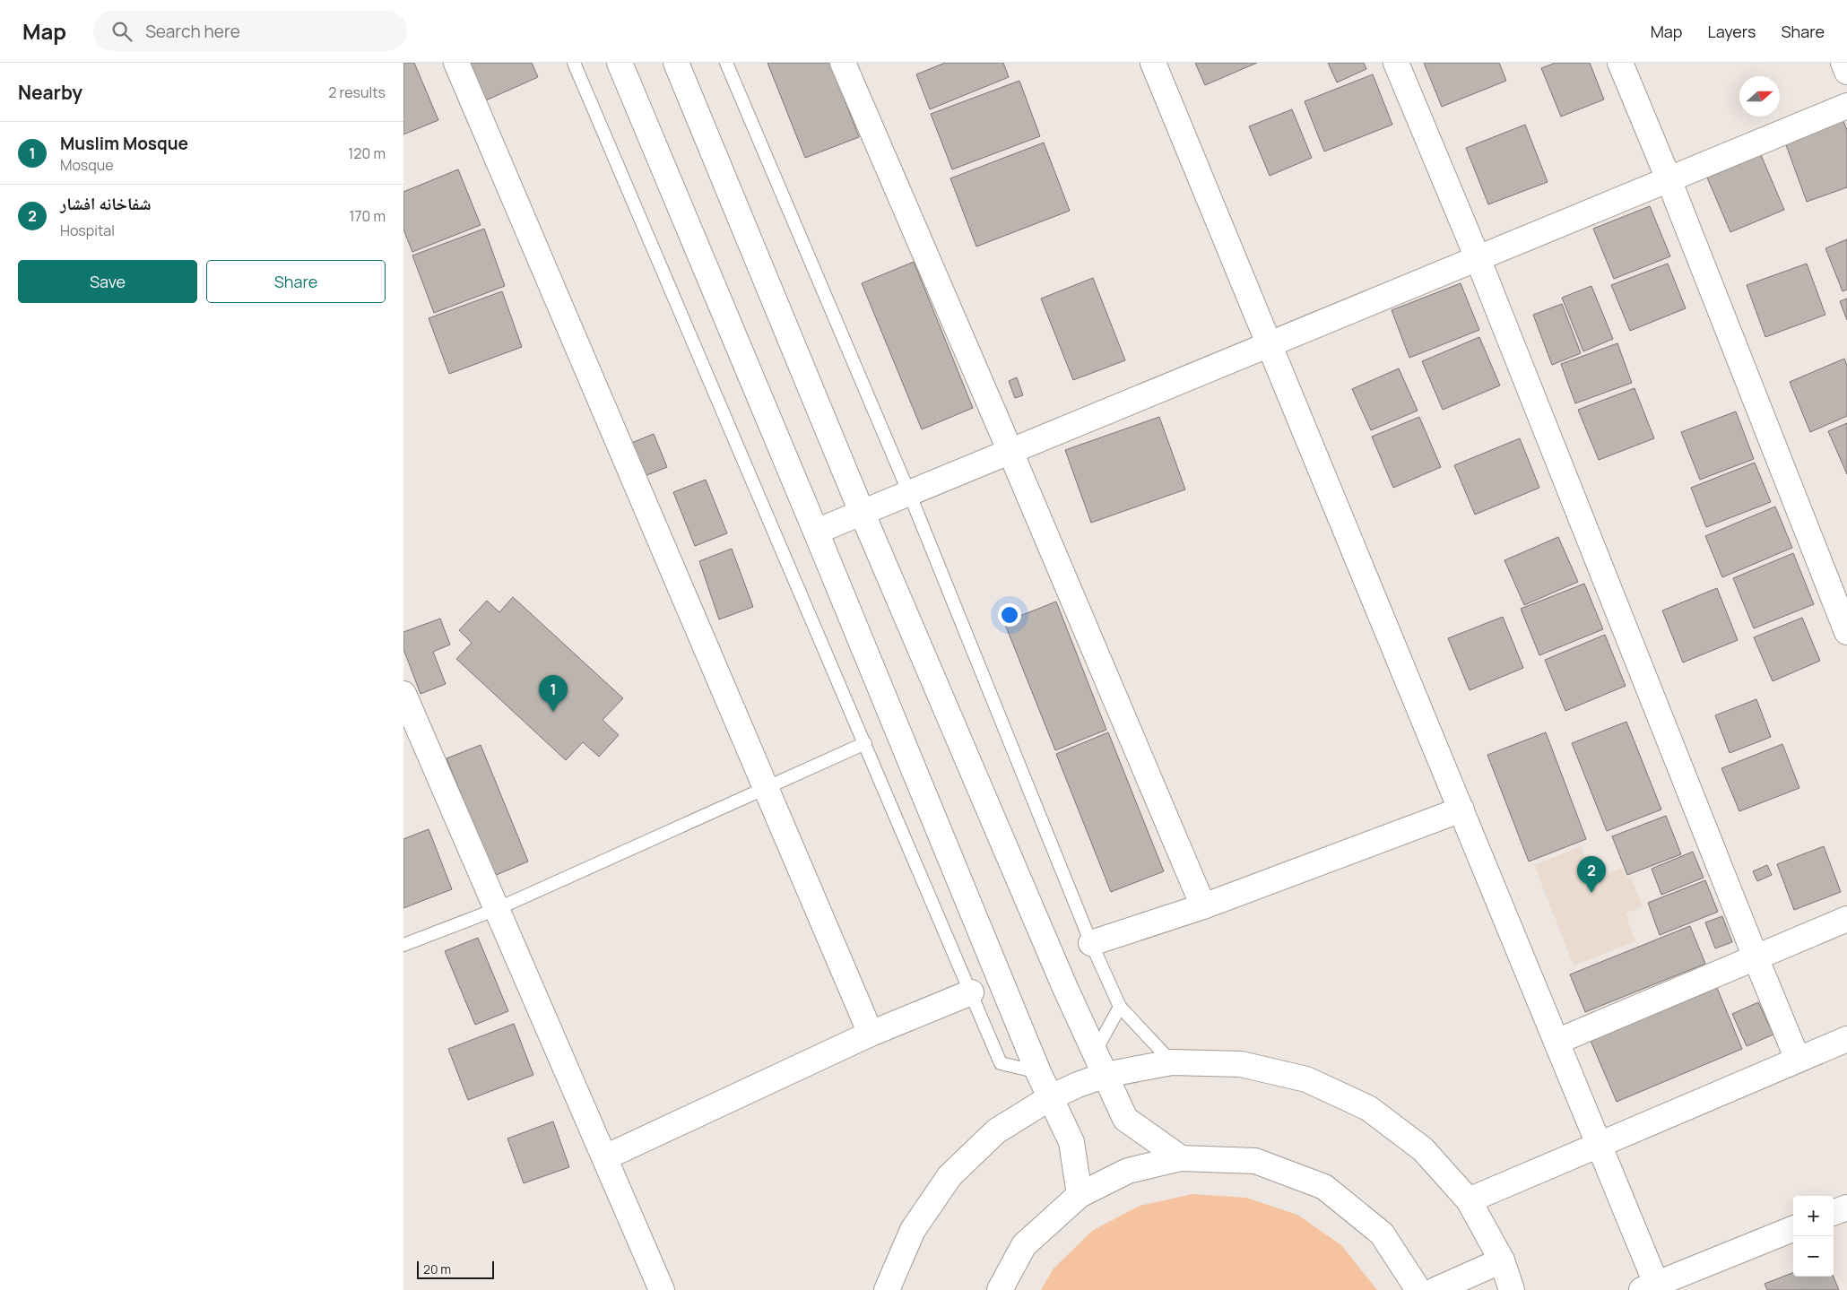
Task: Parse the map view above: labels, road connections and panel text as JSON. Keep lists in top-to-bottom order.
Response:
{
  "scale_bar": "20 m",
  "north": "right",
  "page": {
    "header": "Map",
    "search": "Search here",
    "nav": ["Map", "Layers", "Share"],
    "heading": ["Nearby", "2 results"],
    "list": [
      {
        "mark": "1",
        "name": "Muslim Mosque",
        "note": "Mosque",
        "value": "120 m"
      },
      {
        "mark": "2",
        "name": "شفاخانه افشار",
        "note": "Hospital",
        "value": "170 m"
      }
    ],
    "buttons": ["Save", "Share"],
    "pins": ["1", "2"],
    "map_buttons": ["+", "−"],
    "scale": "20 m"
  }
}
